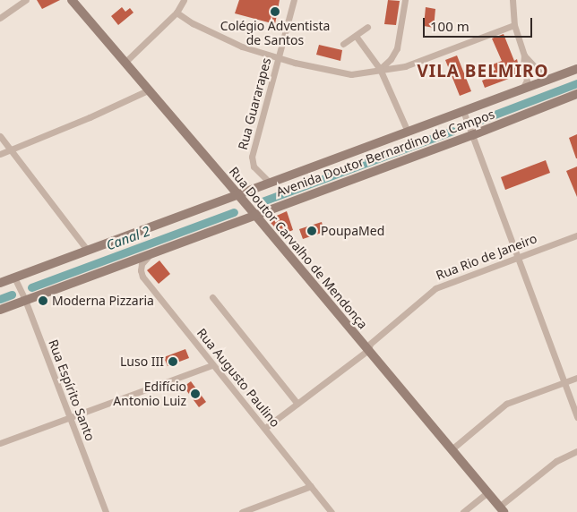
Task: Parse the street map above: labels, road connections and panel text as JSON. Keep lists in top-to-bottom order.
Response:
{
  "streets": {
    "main road": ["Avenida Doutor Bernardino de Campos", "Rua Doutor Carvalho de Mendonça"],
    "street": [
      "Rua Guararapes",
      "Rua Rio de Janeiro",
      "Rua Augusto Paulino",
      "Rua Espírito Santo"
    ]
  },
  "crossings": [
    ["Rua Guararapes", "Avenida Doutor Bernardino de Campos"],
    ["Avenida Doutor Bernardino de Campos", "Rua Doutor Carvalho de Mendonça"],
    ["Avenida Doutor Bernardino de Campos", "Rua Augusto Paulino"],
    ["Avenida Doutor Bernardino de Campos", "Rua Espírito Santo"],
    ["Rua Doutor Carvalho de Mendonça", "Rua Rio de Janeiro"],
    ["Rua Rio de Janeiro", "Rua Augusto Paulino"]
  ],
  "districts": ["VILA BELMIRO"],
  "water": ["Canal 2"],
  "places": [
    "Colégio Adventista de Santos",
    "PoupaMed",
    "Moderna Pizzaria",
    "Luso III",
    "Edifício Antonio Luiz"
  ],
  "scale_bar": "100 m"
}
